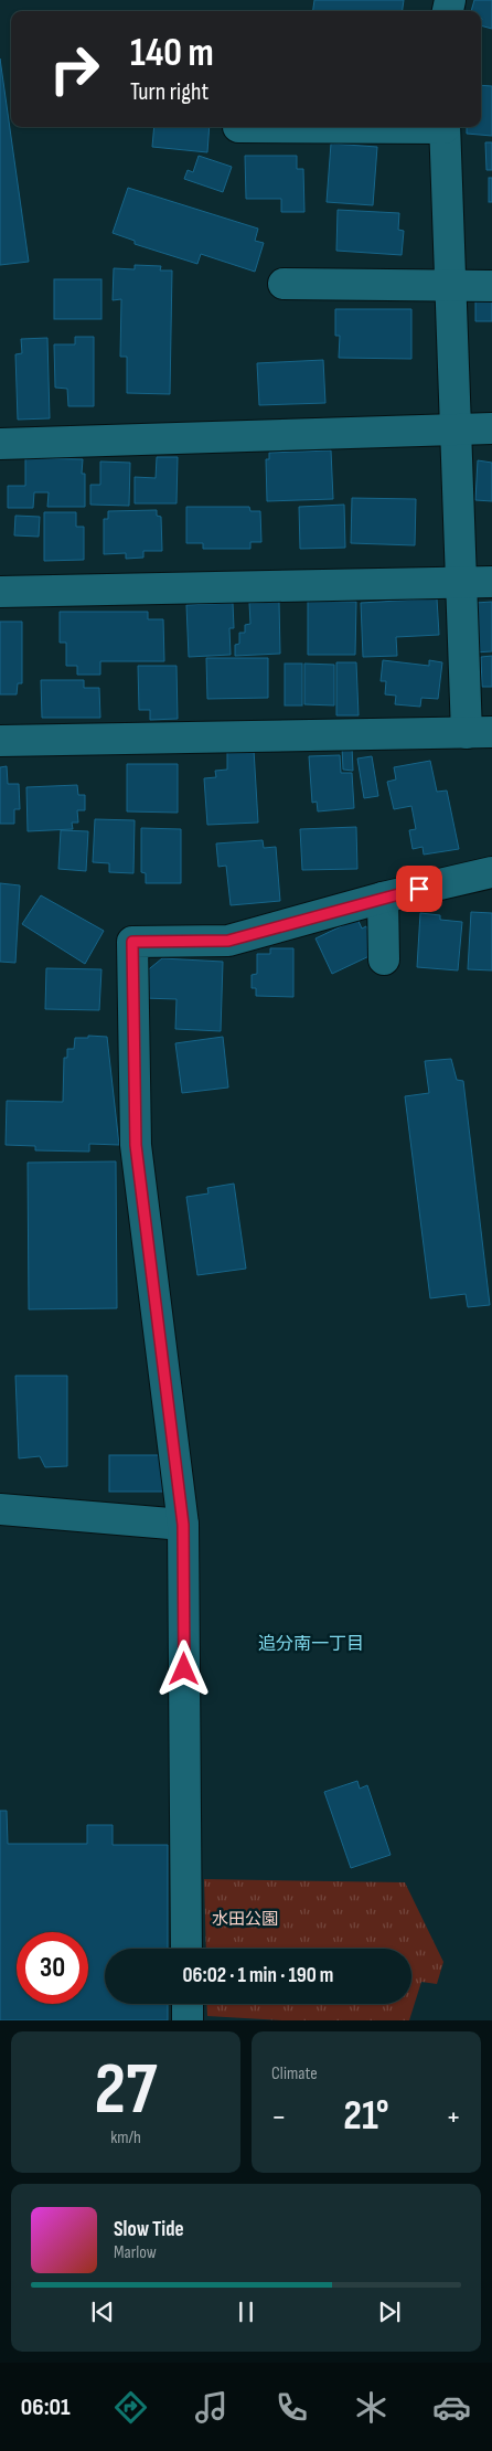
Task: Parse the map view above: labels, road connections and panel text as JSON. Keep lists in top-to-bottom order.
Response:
{
  "districts": ["追分南一丁目"],
  "parks": ["水田公園"],
  "page": {
    "turn": ["140 m", "Turn right"],
    "limit": "30",
    "trip": "06:02 · 1 min · 190 m",
    "tile": [
      ["27", "km/h"],
      "Climate"
    ],
    "heat": ["−", "21°", "+"],
    "song": ["Slow Tide", "Marlow"],
    "tabs": "06:01"
  }
}
